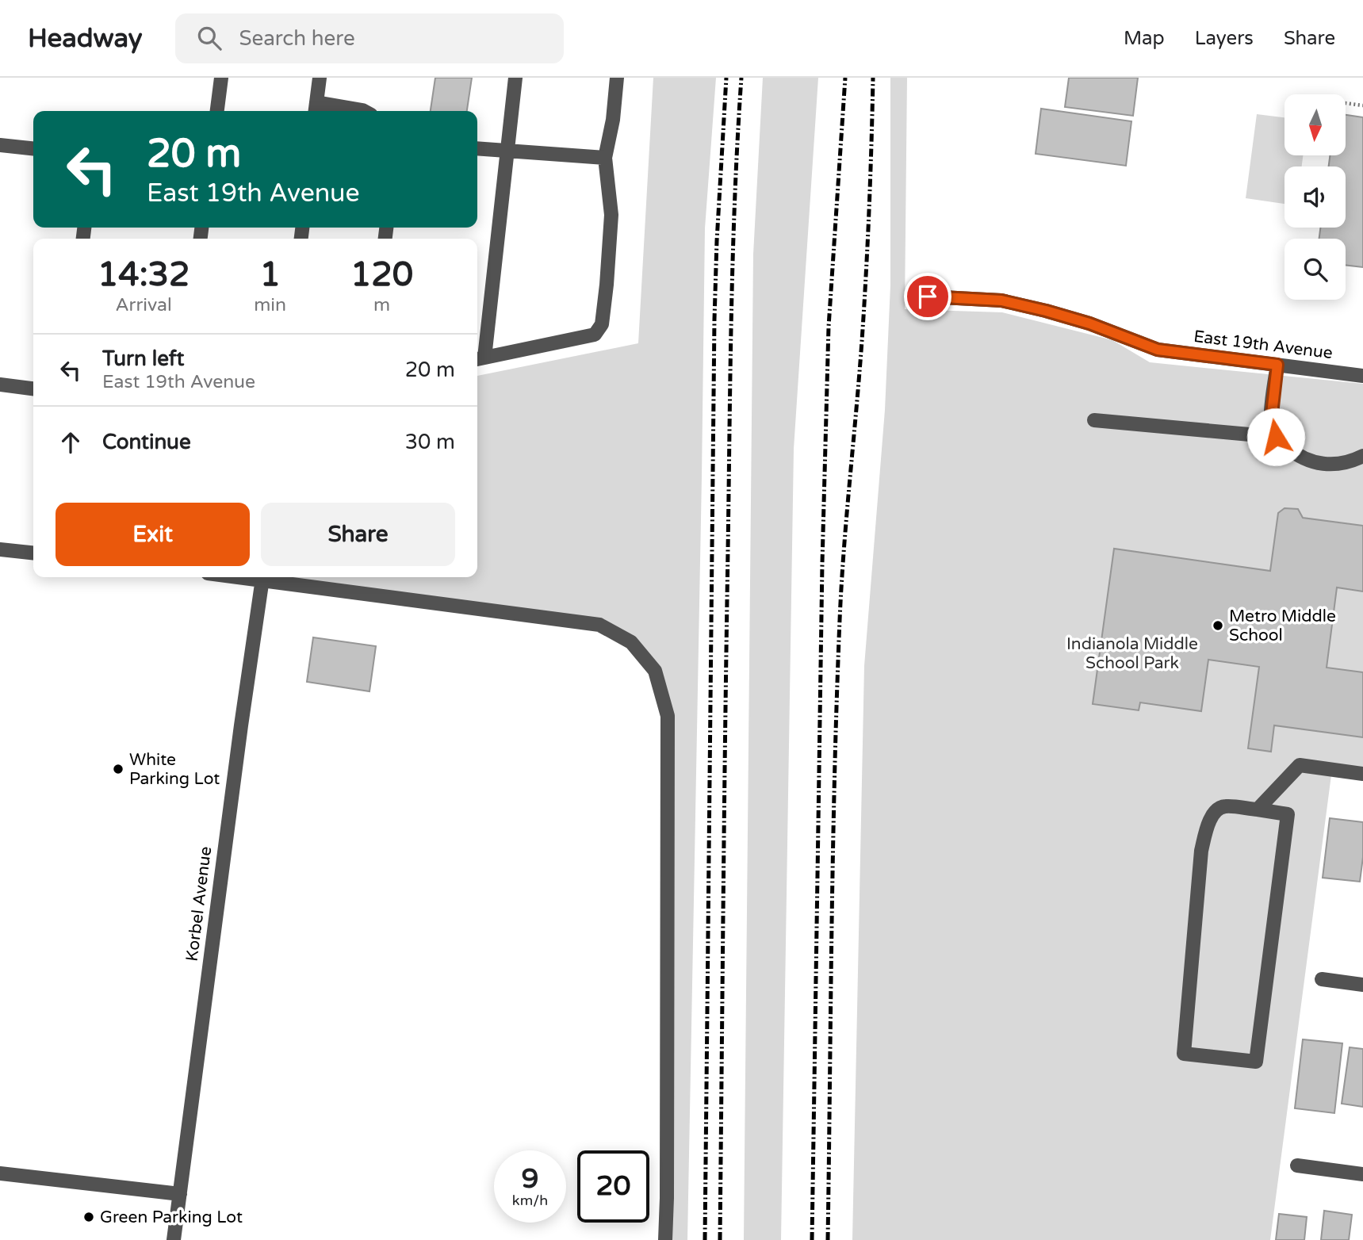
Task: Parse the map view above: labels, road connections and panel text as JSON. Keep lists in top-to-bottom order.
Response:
{
  "streets": {
    "street": ["East 19th Avenue", "Korbel Avenue"]
  },
  "parks": ["Indianola Middle School Park"],
  "places": ["Metro Middle School", "White Parking Lot", "Green Parking Lot"],
  "north": "bottom",
  "page": {
    "header": "Headway",
    "search": "Search here",
    "nav": ["Map", "Layers", "Share"],
    "turn": ["20 m", "East 19th Avenue"],
    "eta": [
      "14:32",
      "Arrival",
      "1",
      "min",
      "120",
      "m"
    ],
    "list": [
      {
        "name": "Turn left",
        "note": "East 19th Avenue",
        "value": "20 m"
      },
      {
        "name": "Continue",
        "value": "30 m"
      }
    ],
    "buttons": ["Exit", "Share"],
    "speed": "9 km/h",
    "limit": "20"
  }
}
